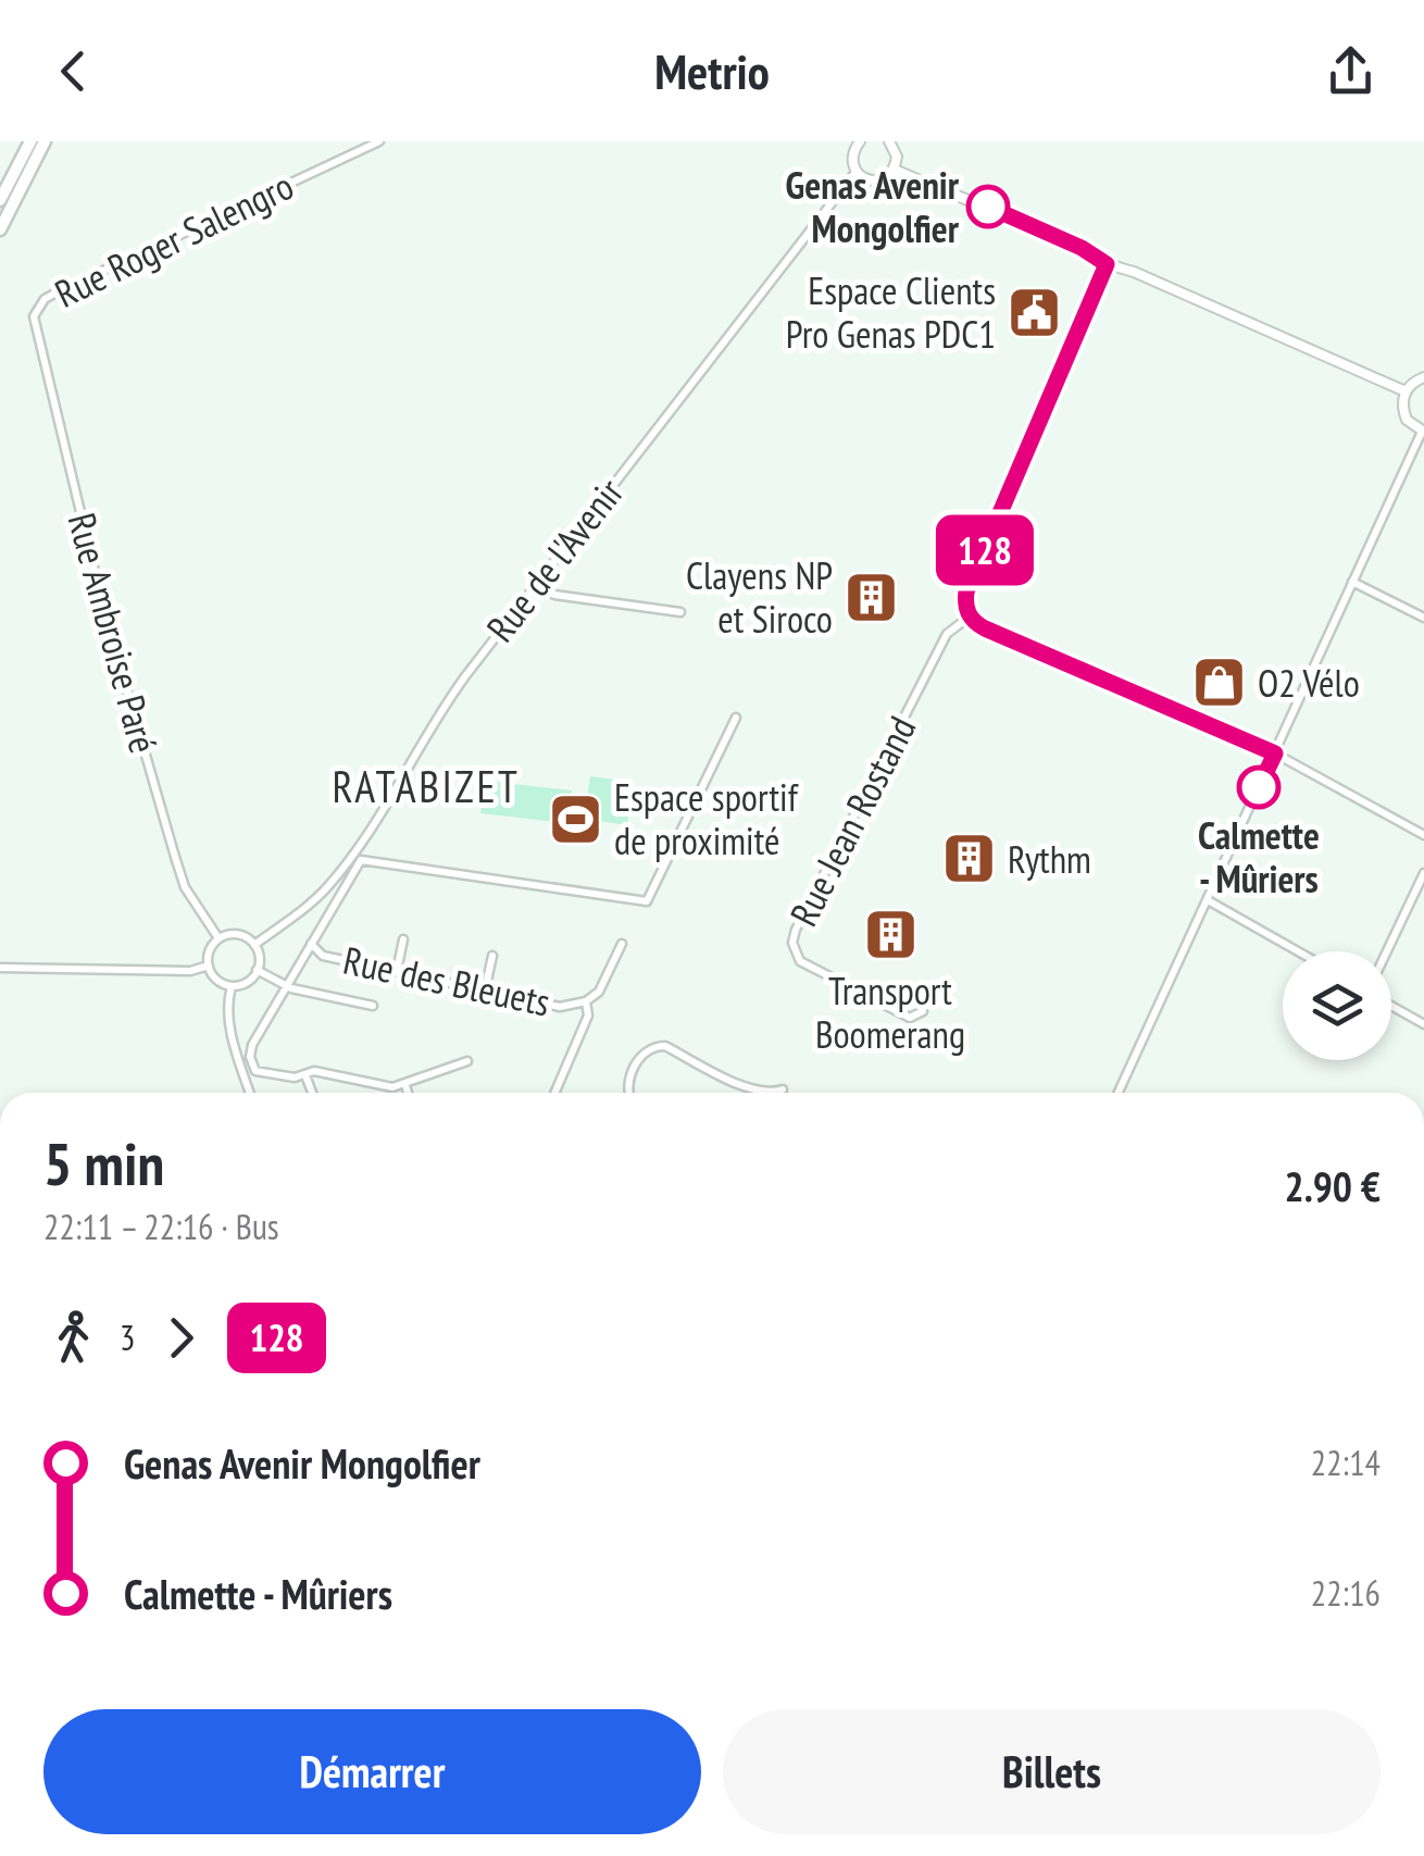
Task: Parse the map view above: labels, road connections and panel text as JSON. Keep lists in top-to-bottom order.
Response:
{
  "streets": {
    "street": [
      "Rue Roger Salengro",
      "Rue de l'Avenir",
      "Rue Ambroise Paré",
      "Rue Jean Rostand",
      "Rue des Bleuets"
    ]
  },
  "crossings": [
    ["Rue Roger Salengro", "Rue Ambroise Paré"],
    ["Rue de l'Avenir", "Rue Ambroise Paré"]
  ],
  "districts": ["RATABIZET"],
  "places": {
    "other": ["Genas Avenir Mongolfier", "Calmette - Mûriers"],
    "public building": ["Espace Clients Pro Genas PDC1"],
    "building": ["Clayens NP et Siroco", "Rythm", "Transport Boomerang"],
    "shop": ["O2 Vélo"],
    "sports": ["Espace sportif de proximité"]
  },
  "lines": ["bus line 128"],
  "page": {
    "header": "Metrio",
    "on_map": "128",
    "heading": ["5 min", "22:11 – 22:16 · Bus", "2.90 €"],
    "legs": ["3", "128"],
    "list": [
      {
        "name": "Genas Avenir Mongolfier",
        "value": "22:14"
      },
      {
        "name": "Calmette - Mûriers",
        "value": "22:16"
      }
    ],
    "buttons": ["Démarrer", "Billets"]
  }
}
